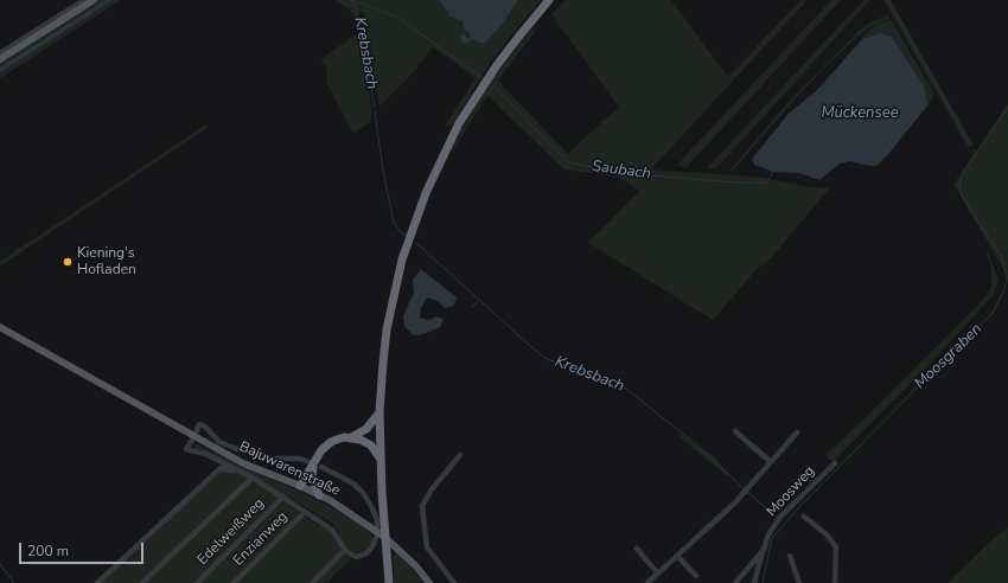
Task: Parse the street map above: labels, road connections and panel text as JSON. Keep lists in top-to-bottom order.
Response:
{
  "streets": {
    "main road": ["Bajuwarenstraße"],
    "street": ["Moosweg", "Edelweißweg", "Enzianweg"]
  },
  "crossings": [
    ["Bajuwarenstraße", "Edelweißweg"],
    ["Bajuwarenstraße", "Enzianweg"]
  ],
  "water": [
    "Krebsbach",
    "Mückensee",
    "Saubach",
    "Moosgraben"
  ],
  "places": ["Kiening's Hofladen"],
  "scale_bar": "200 m"
}
